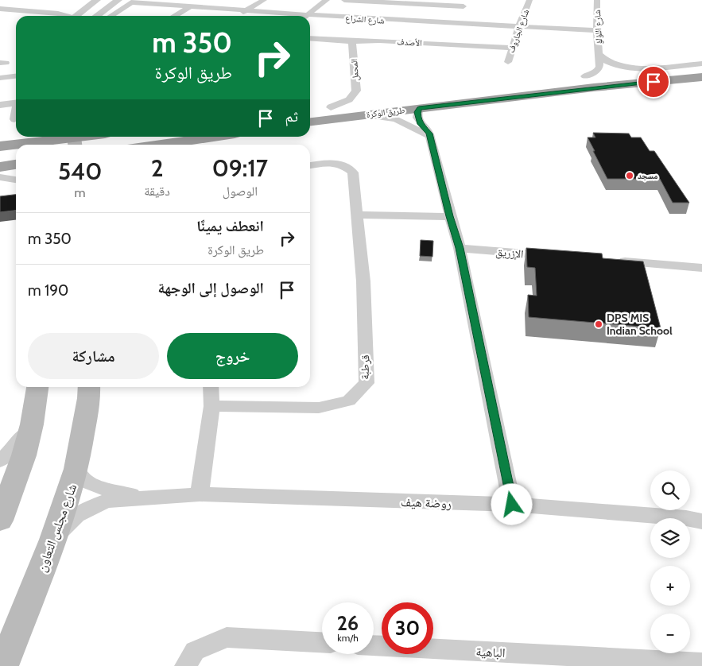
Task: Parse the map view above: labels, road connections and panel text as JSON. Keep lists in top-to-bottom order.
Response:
{
  "streets": {
    "highway": ["طريق الوكرة"],
    "main road": ["شارع مجلس التعاون"],
    "street": [
      "شارع الشراع",
      "شارع اللؤلؤ",
      "شارع الجاروف",
      "الأصدف",
      "المحمل",
      "الإزريق",
      "قرطبة",
      "روضة هيف",
      "الباهية"
    ]
  },
  "crossings": [
    ["شارع الشراع", "شارع اللؤلؤ"],
    ["شارع الشراع", "شارع الجاروف"],
    ["شارع الشراع", "الأصدف"],
    ["شارع اللؤلؤ", "طريق الوكرة"],
    ["شارع الجاروف", "الأصدف"],
    ["الأصدف", "المحمل"],
    ["المحمل", "طريق الوكرة"],
    ["روضة هيف", "شارع مجلس التعاون"]
  ],
  "places": ["مسجد", "DPS MIS Indian School"],
  "page": {
    "turn": ["350 m", "طريق الوكرة"],
    "then": "ثم",
    "eta": [
      "09:17",
      "الوصول",
      "2",
      "دقيقة",
      "540",
      "m"
    ],
    "list": [
      {
        "name": "انعطف يمينًا",
        "note": "طريق الوكرة",
        "value": "350 m"
      },
      {
        "name": "الوصول إلى الوجهة",
        "value": "190 m"
      }
    ],
    "buttons": ["خروج", "مشاركة"],
    "map_buttons": ["+", "−"],
    "speed": "26 km/h",
    "limit": "30"
  }
}
